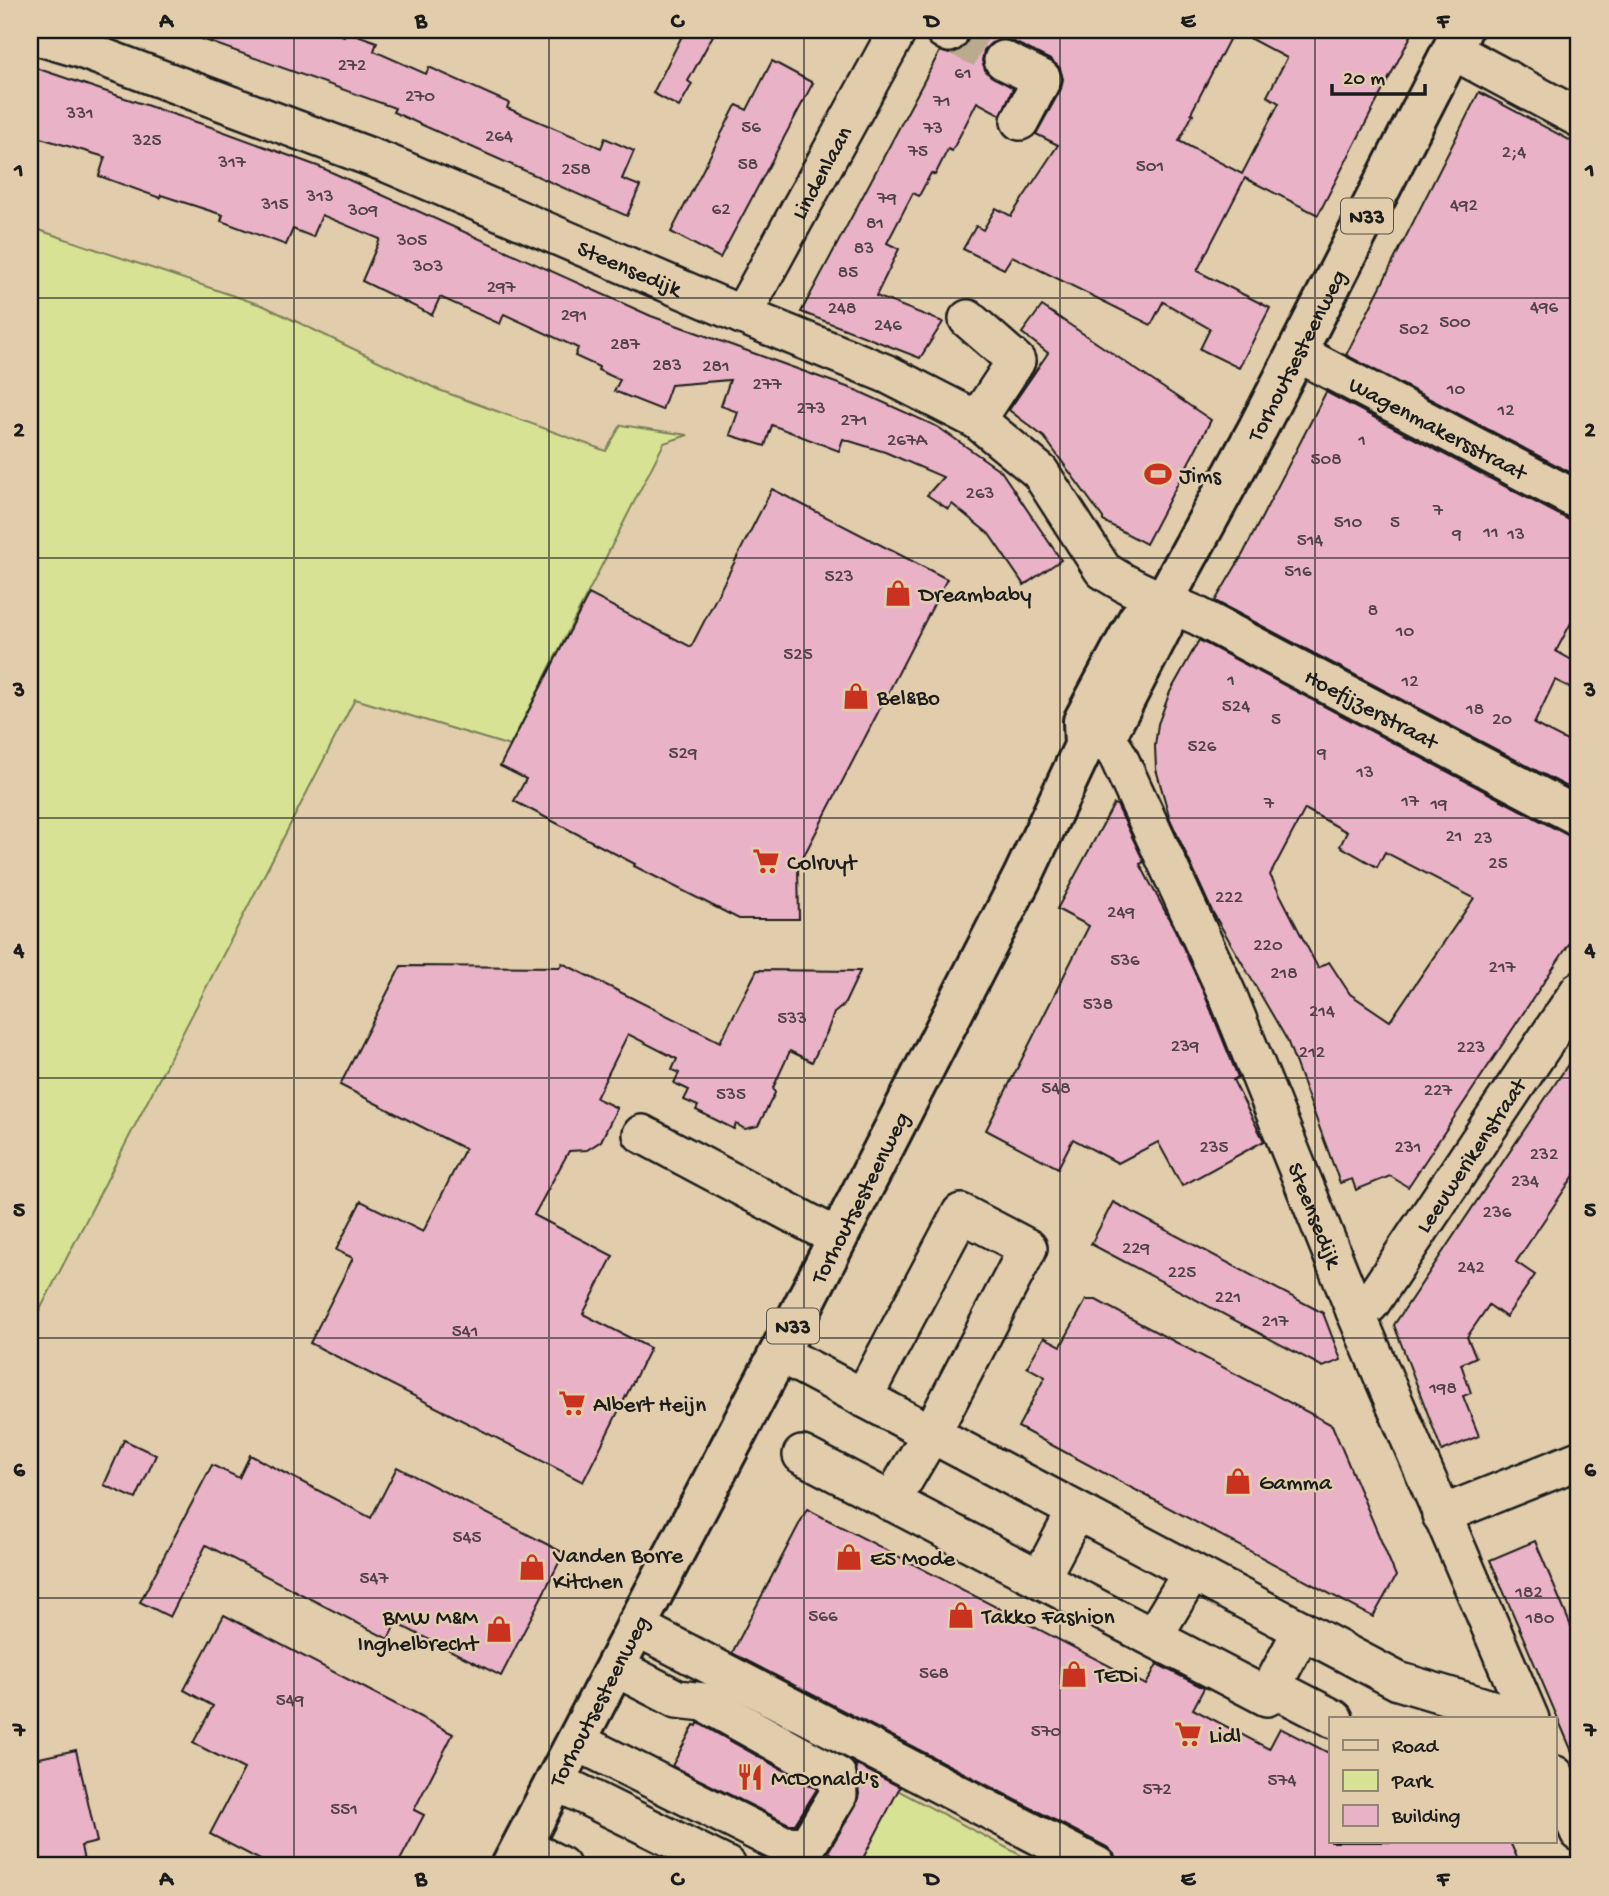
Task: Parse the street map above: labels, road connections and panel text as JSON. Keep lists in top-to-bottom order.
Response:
{
  "streets": {
    "main road": ["N33", "Torhoutsesteenweg"],
    "street": [
      "Lindenlaan",
      "Steensedijk",
      "Wagenmakersstraat",
      "Hoefijzerstraat",
      "Leeuwerikenstraat"
    ]
  },
  "crossings": [
    ["Lindenlaan", "Steensedijk"],
    ["Steensedijk", "Torhoutsesteenweg"],
    ["Steensedijk", "Hoefijzerstraat"],
    ["Steensedijk", "Leeuwerikenstraat"],
    ["Torhoutsesteenweg", "Wagenmakersstraat"],
    ["Torhoutsesteenweg", "Hoefijzerstraat"]
  ],
  "places": {
    "sports": ["Jims"],
    "shop": [
      "Dreambaby",
      "Bel&Bo",
      "Gamma",
      "E5 Mode",
      "Vanden Borre Kitchen",
      "Takko Fashion",
      "BMW M&M Inghelbrecht",
      "TEDi"
    ],
    "supermarket": ["Colruyt", "Albert Heijn", "Lidl"],
    "restaurant": ["McDonald's"]
  },
  "house_numbers": [
    "272",
    "61",
    "270",
    "71",
    "331",
    "56",
    "73",
    "264",
    "325",
    "75",
    "2;4",
    "317",
    "58",
    "501",
    "258",
    "313",
    "79",
    "315",
    "492",
    "62",
    "309",
    "81",
    "305",
    "83",
    "303",
    "85",
    "297",
    "496",
    "248",
    "291",
    "500",
    "246",
    "502",
    "287",
    "283",
    "281",
    "277",
    "10",
    "273",
    "12",
    "271",
    "267A",
    "1",
    "508",
    "263",
    "7",
    "510",
    "5",
    "11",
    "9",
    "13",
    "514",
    "516",
    "523",
    "8",
    "10",
    "525",
    "1",
    "12",
    "524",
    "18",
    "5",
    "20",
    "526",
    "529",
    "9",
    "13",
    "17",
    "7",
    "19",
    "21",
    "23",
    "25",
    "222",
    "249",
    "220",
    "536",
    "217",
    "218",
    "538",
    "214",
    "533",
    "239",
    "223",
    "212",
    "548",
    "227",
    "535",
    "235",
    "231",
    "232",
    "234",
    "236",
    "229",
    "242",
    "225",
    "221",
    "217",
    "541",
    "198",
    "545",
    "547",
    "182",
    "566",
    "180",
    "568",
    "549",
    "570",
    "574",
    "572",
    "551"
  ],
  "legend": ["Road", "Park", "Building"],
  "scale_bar": "20 m",
  "grid": {
    "columns": [
      "A",
      "B",
      "C",
      "D",
      "E",
      "F"
    ],
    "rows": [
      "1",
      "2",
      "3",
      "4",
      "5",
      "6",
      "7"
    ]
  }
}
